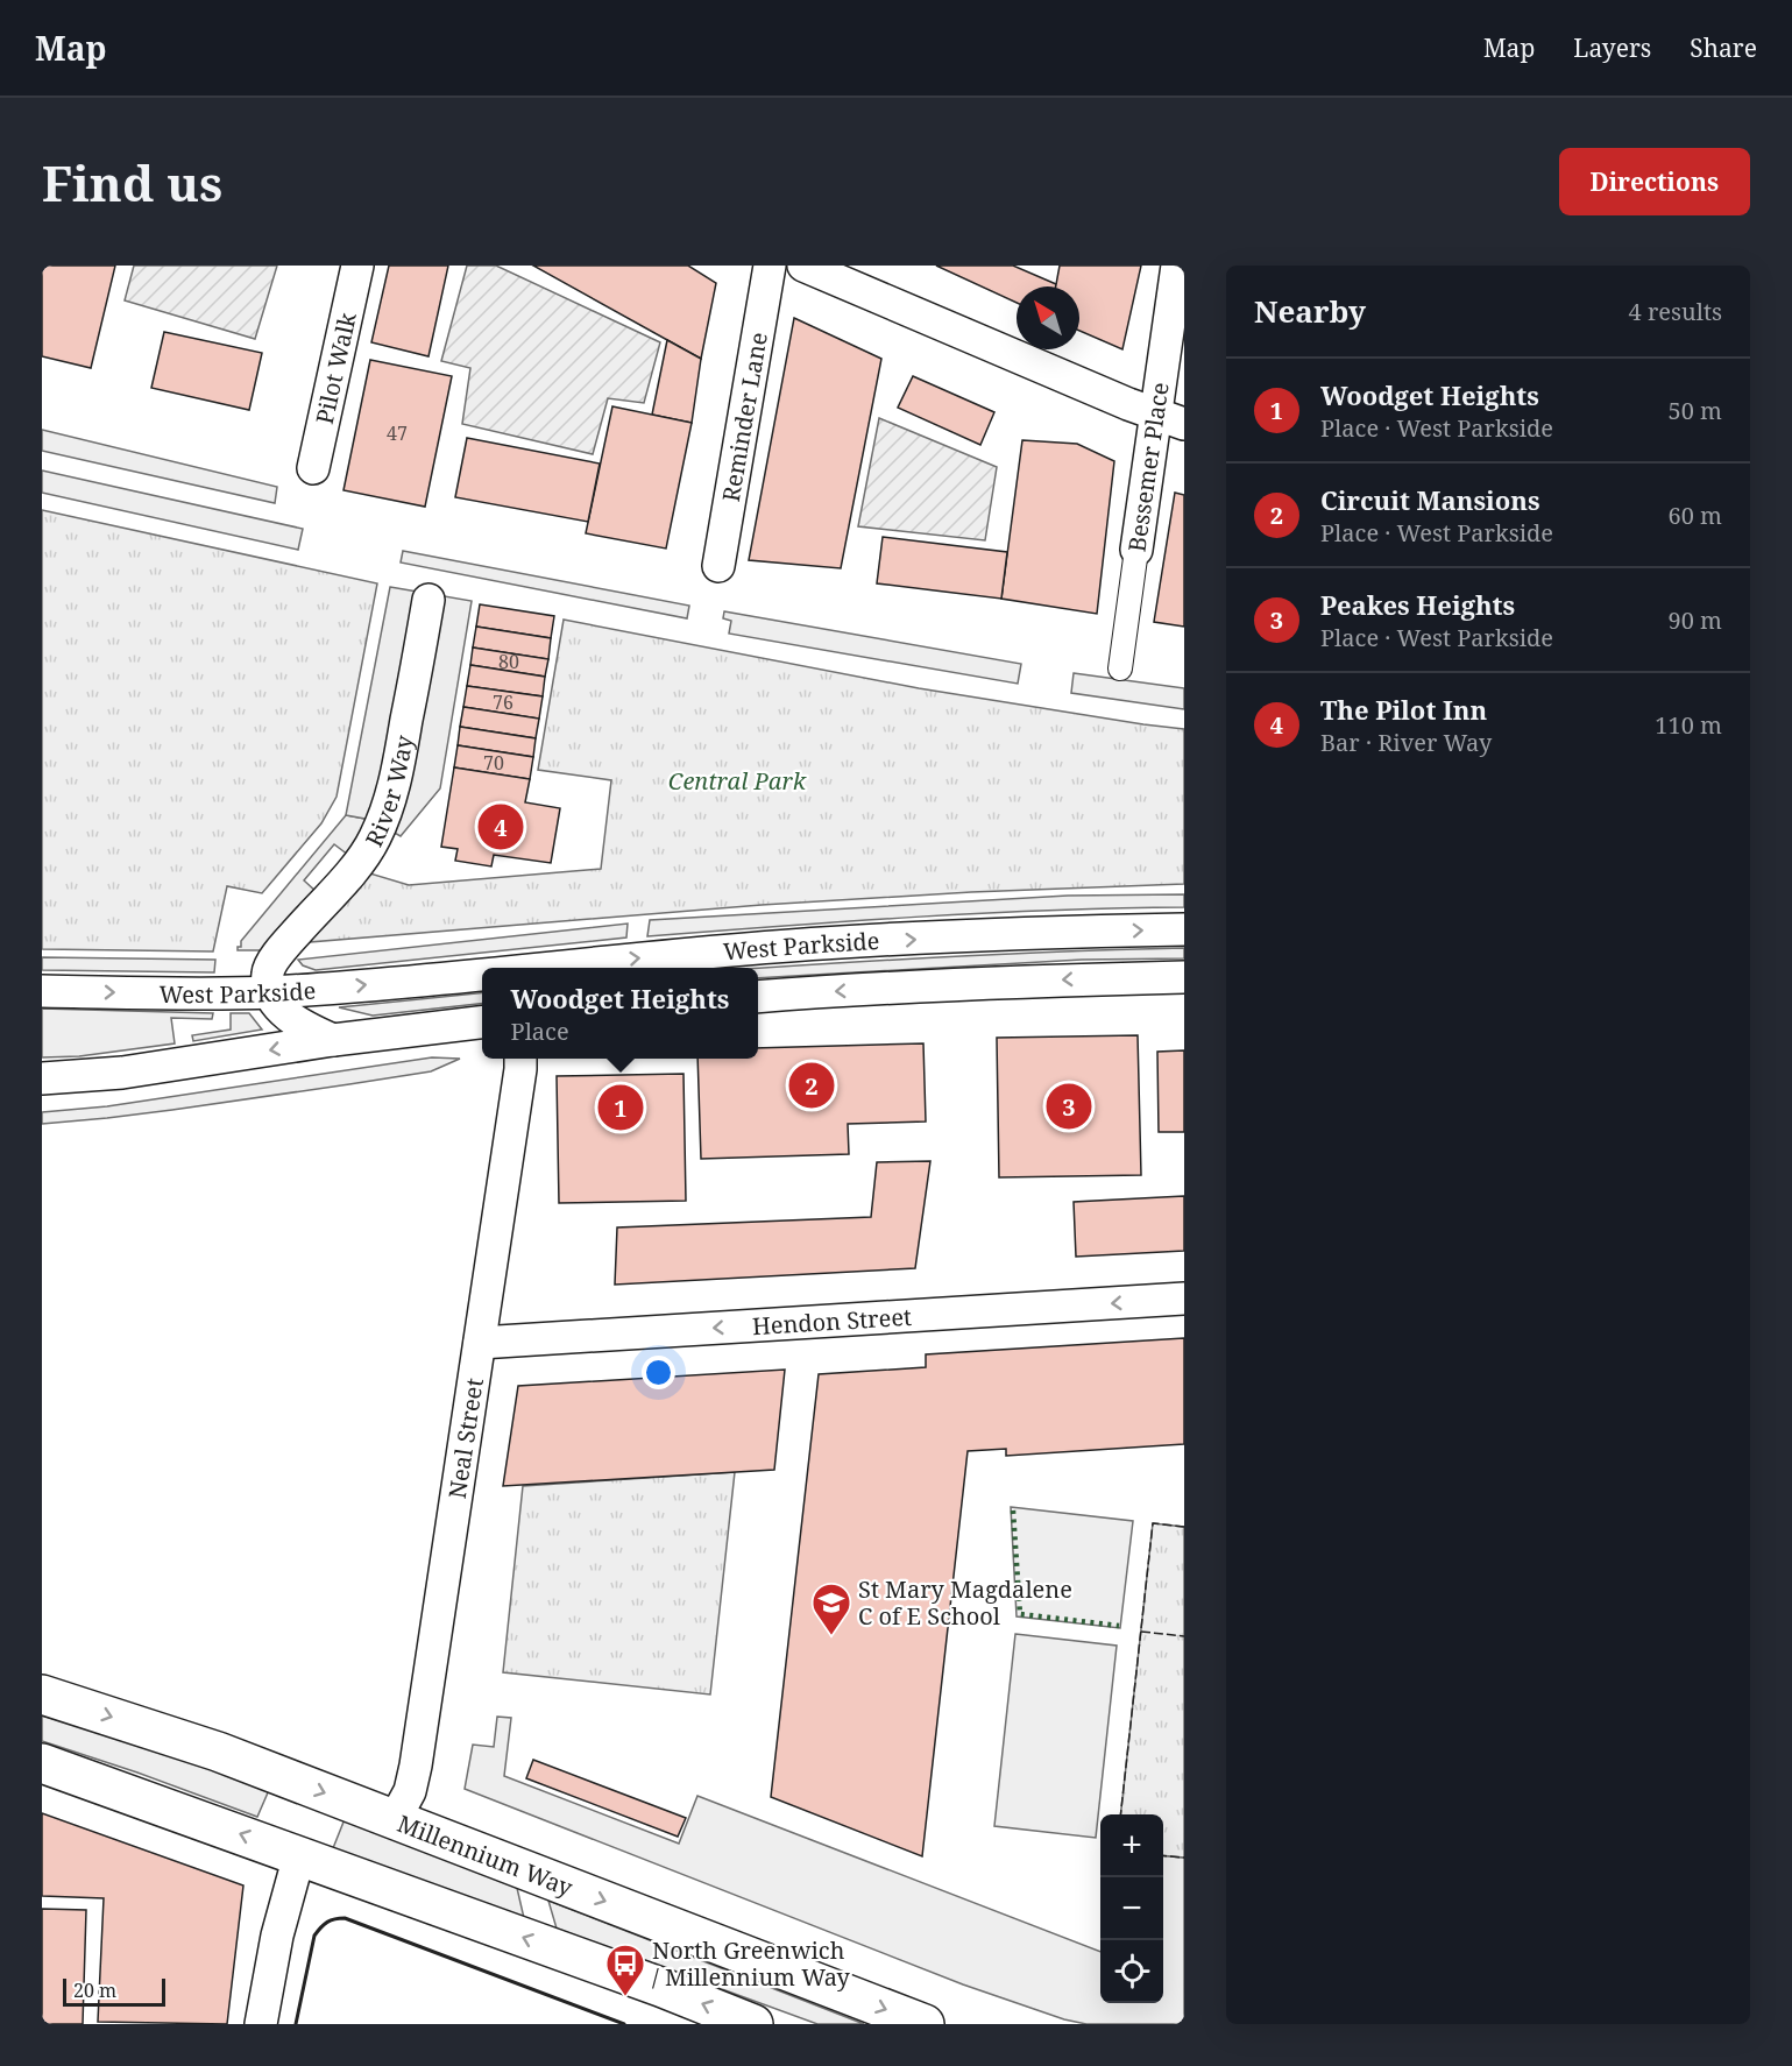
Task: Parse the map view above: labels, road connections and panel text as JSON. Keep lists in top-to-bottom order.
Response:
{
  "streets": {
    "street": [
      "Pilot Walk",
      "Reminder Lane",
      "Bessemer Place",
      "River Way",
      "West Parkside",
      "Hendon Street",
      "Neal Street",
      "Millennium Way"
    ]
  },
  "crossings": [
    ["River Way", "West Parkside"],
    ["Hendon Street", "Neal Street"],
    ["Neal Street", "Millennium Way"]
  ],
  "one_way": ["Hendon Street"],
  "parks": ["Central Park"],
  "places": {
    "school or university": ["St Mary Magdalene C of E School"],
    "bus stop": ["North Greenwich / Millennium Way"]
  },
  "house_numbers": [
    "47",
    "80",
    "76",
    "70"
  ],
  "scale_bar": "20 m",
  "north": "top left",
  "page": {
    "header": "Map",
    "nav": ["Map", "Layers", "Share"],
    "buttons": "Directions",
    "title": "Find us",
    "heading": ["Nearby", "4 results"],
    "list": [
      {
        "mark": "1",
        "name": "Woodget Heights",
        "note": "Place · West Parkside",
        "value": "50 m"
      },
      {
        "mark": "2",
        "name": "Circuit Mansions",
        "note": "Place · West Parkside",
        "value": "60 m"
      },
      {
        "mark": "3",
        "name": "Peakes Heights",
        "note": "Place · West Parkside",
        "value": "90 m"
      },
      {
        "mark": "4",
        "name": "The Pilot Inn",
        "note": "Bar · River Way",
        "value": "110 m"
      }
    ],
    "pins": [
      "4",
      "2",
      "3",
      "1"
    ],
    "popup": ["Woodget Heights", "Place"],
    "map_buttons": ["+", "−"],
    "scale": "20 m"
  }
}
